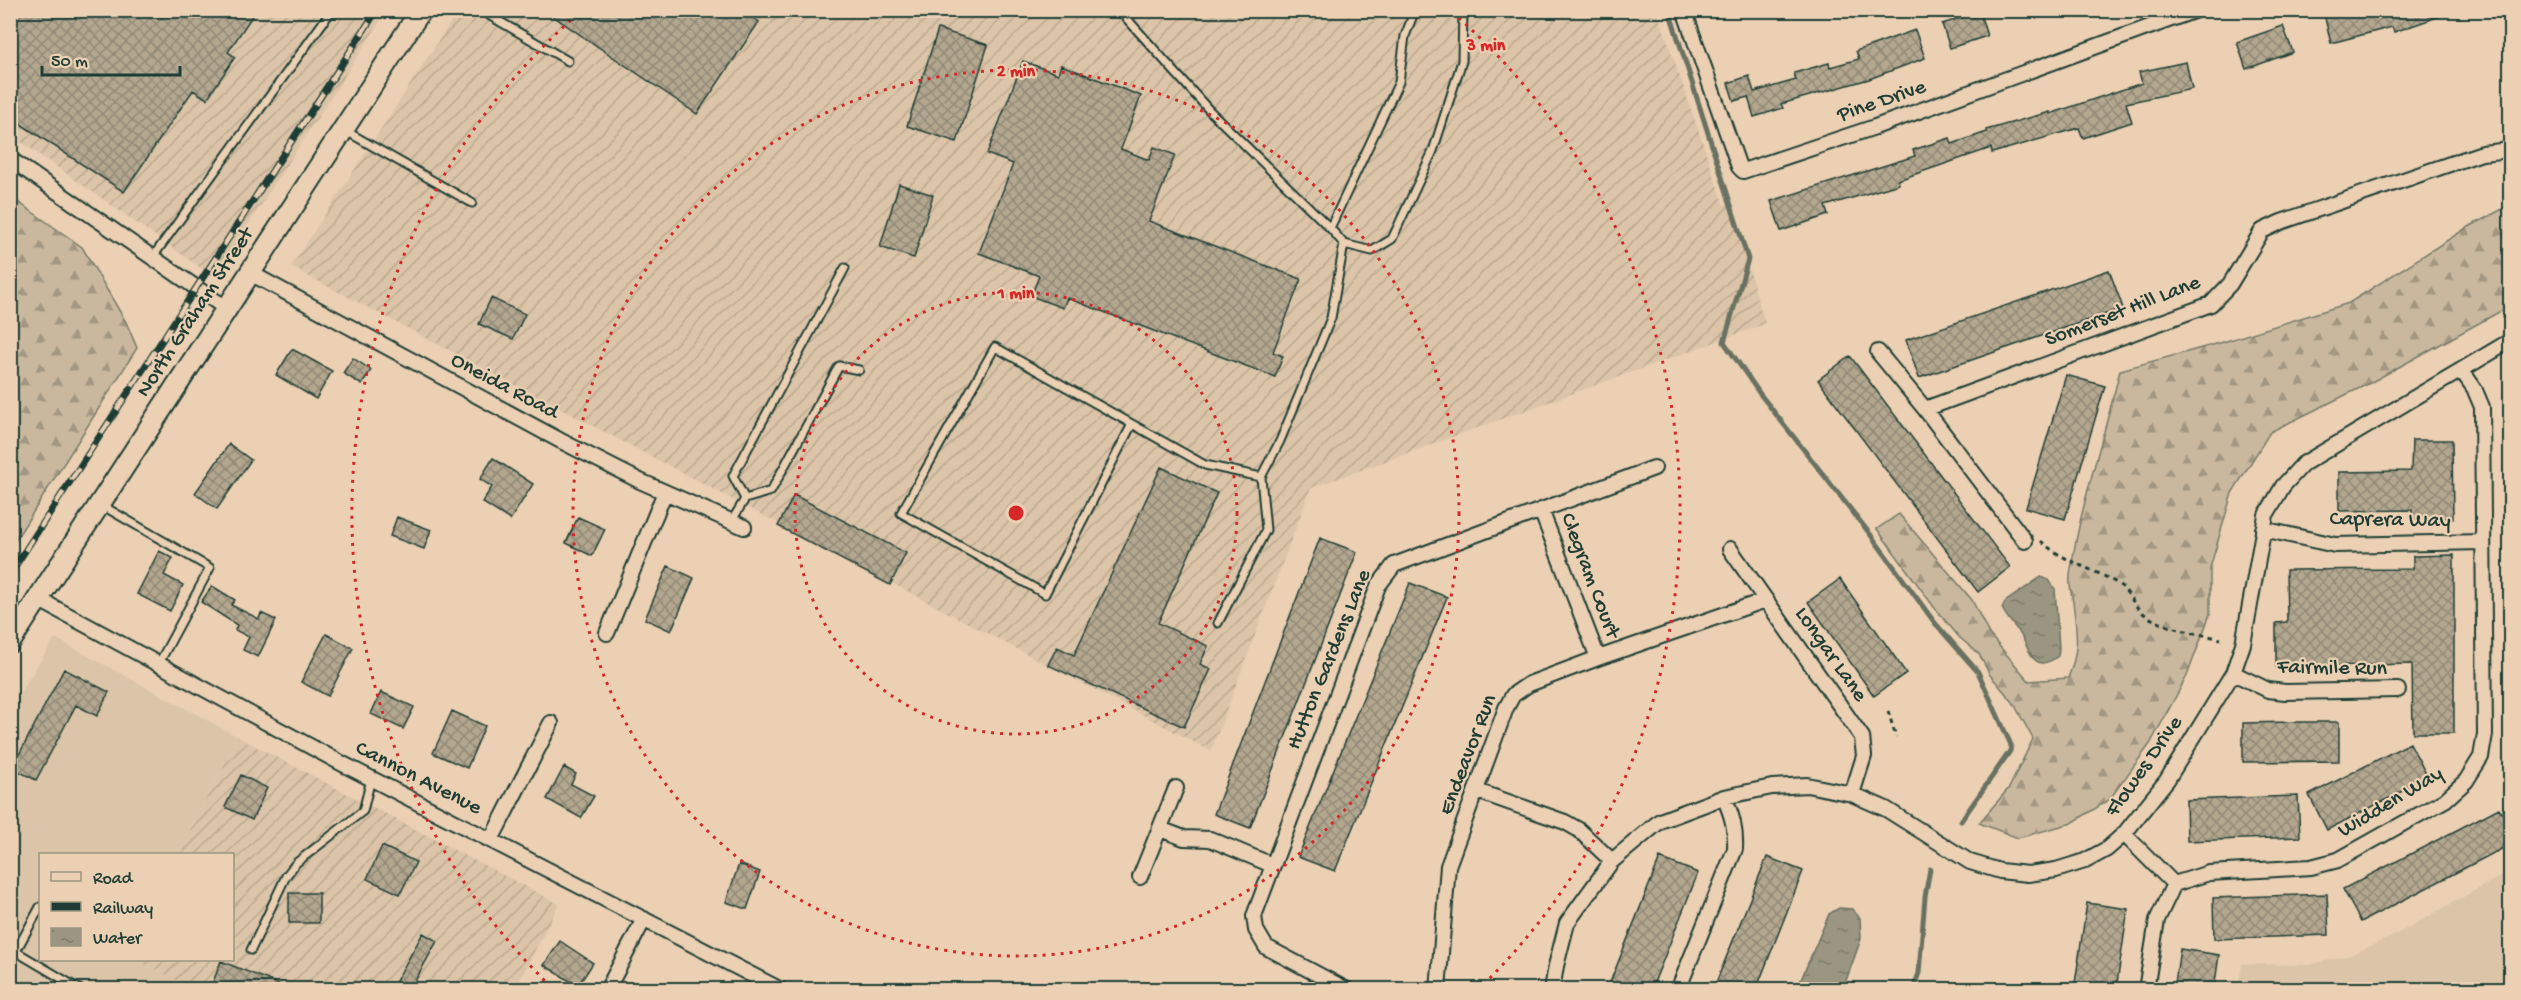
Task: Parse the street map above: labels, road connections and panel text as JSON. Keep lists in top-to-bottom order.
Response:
{
  "streets": {
    "main road": ["North Graham Street"],
    "street": [
      "Pine Drive",
      "Somerset Hill Lane",
      "Oneida Road",
      "Caprera Way",
      "Clegram Court",
      "Longar Lane",
      "Hutton Gardens Lane",
      "Fairmile Run",
      "Endeavor Run",
      "Flowes Drive",
      "Cannon Avenue",
      "Widden Way"
    ]
  },
  "crossings": [
    ["North Graham Street", "Oneida Road"],
    ["North Graham Street", "Cannon Avenue"],
    ["Caprera Way", "Flowes Drive"],
    ["Caprera Way", "Widden Way"],
    ["Clegram Court", "Hutton Gardens Lane"],
    ["Clegram Court", "Endeavor Run"],
    ["Longar Lane", "Endeavor Run"],
    ["Longar Lane", "Flowes Drive"],
    ["Fairmile Run", "Flowes Drive"],
    ["Flowes Drive", "Widden Way"]
  ],
  "legend": ["Road", "Railway", "Water"],
  "scale_bar": "50 m",
  "rings": ["3 min", "2 min", "1 min"]
}
